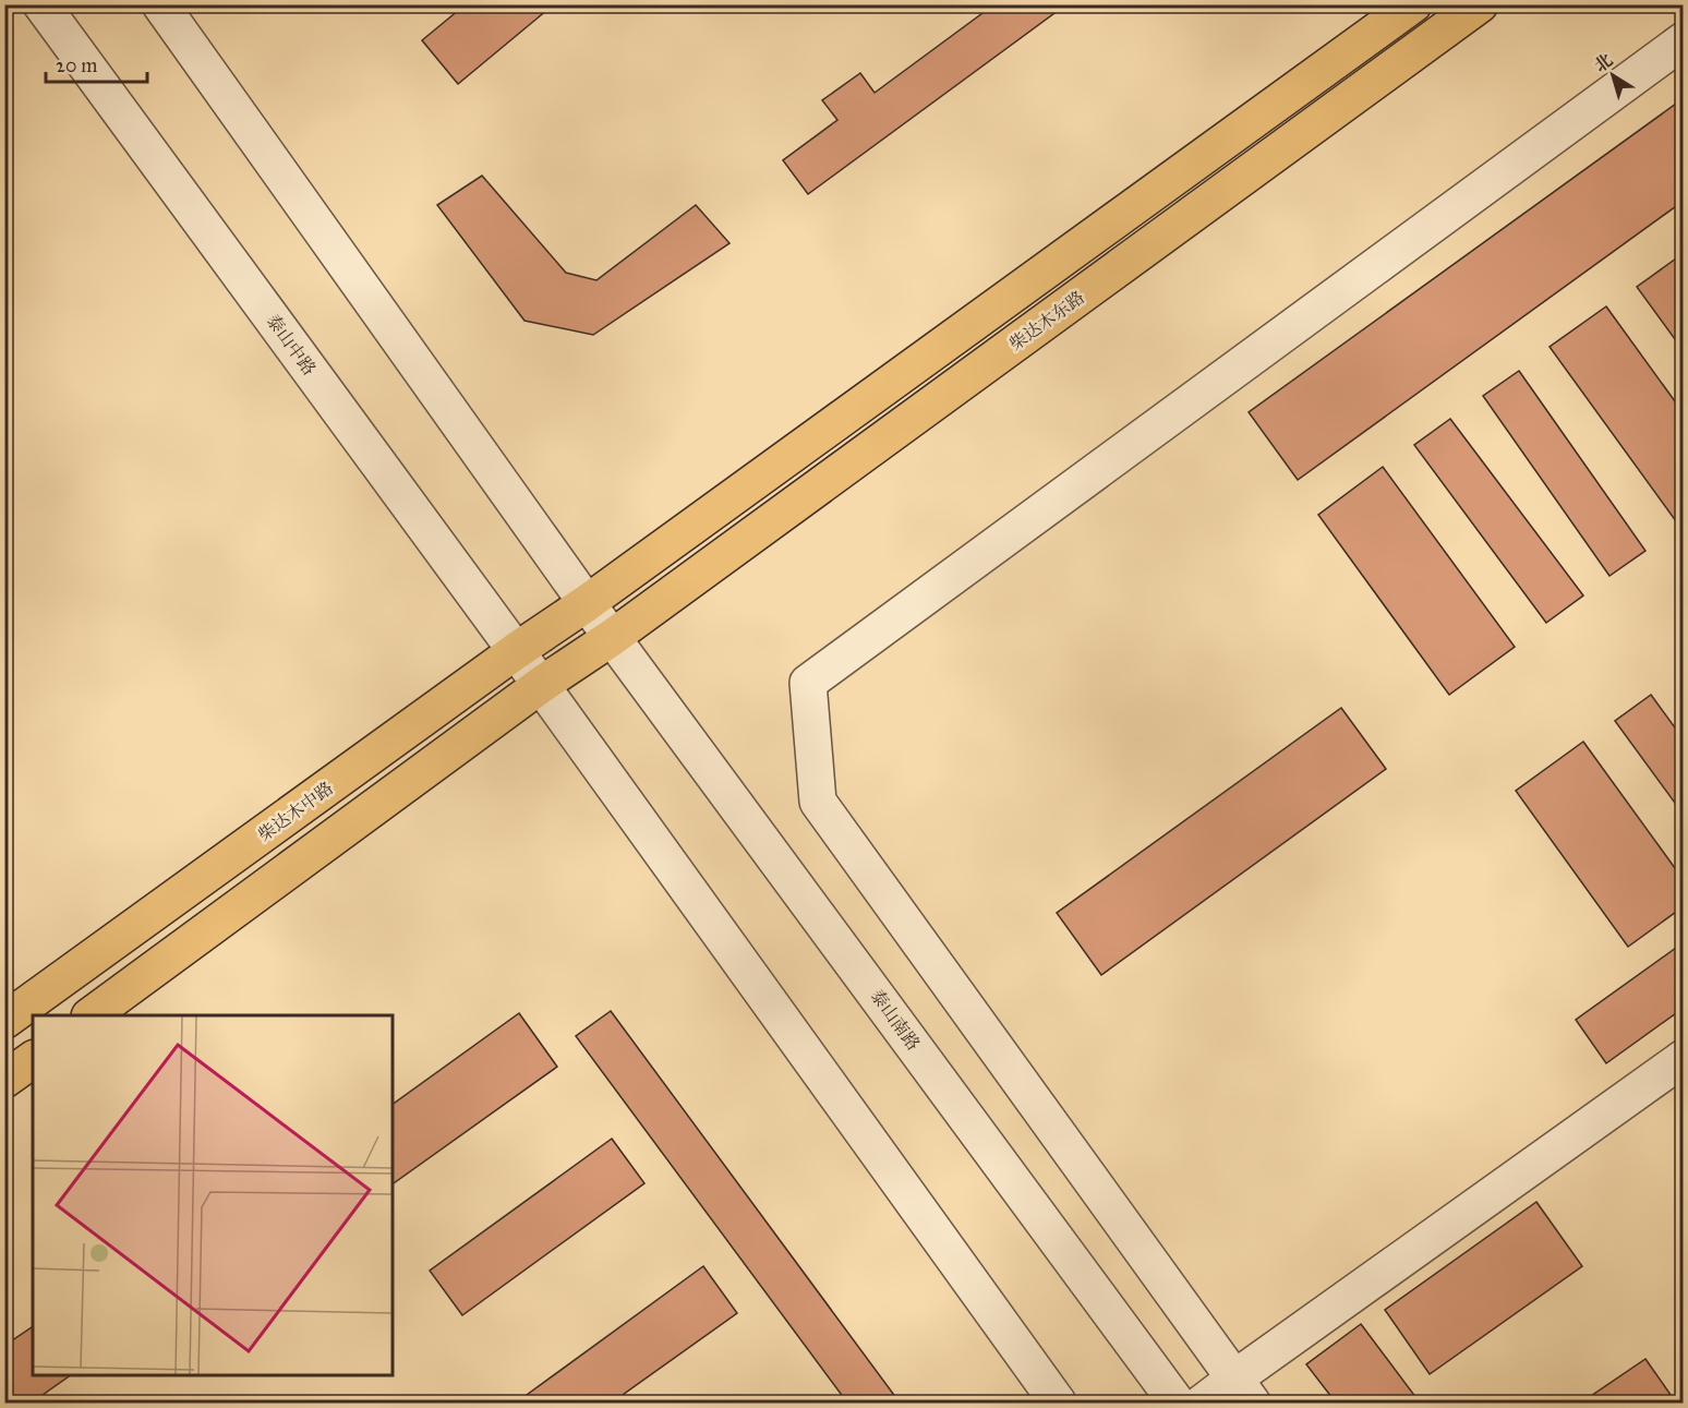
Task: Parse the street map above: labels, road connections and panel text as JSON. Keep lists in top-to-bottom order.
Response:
{
  "streets": {
    "main road": ["柴达木东路", "柴达木中路"],
    "street": ["泰山中路", "泰山南路"]
  },
  "crossings": [
    ["柴达木东路", "泰山南路"],
    ["泰山中路", "柴达木中路"]
  ],
  "scale_bar": "20 m",
  "north": "top left"
}
